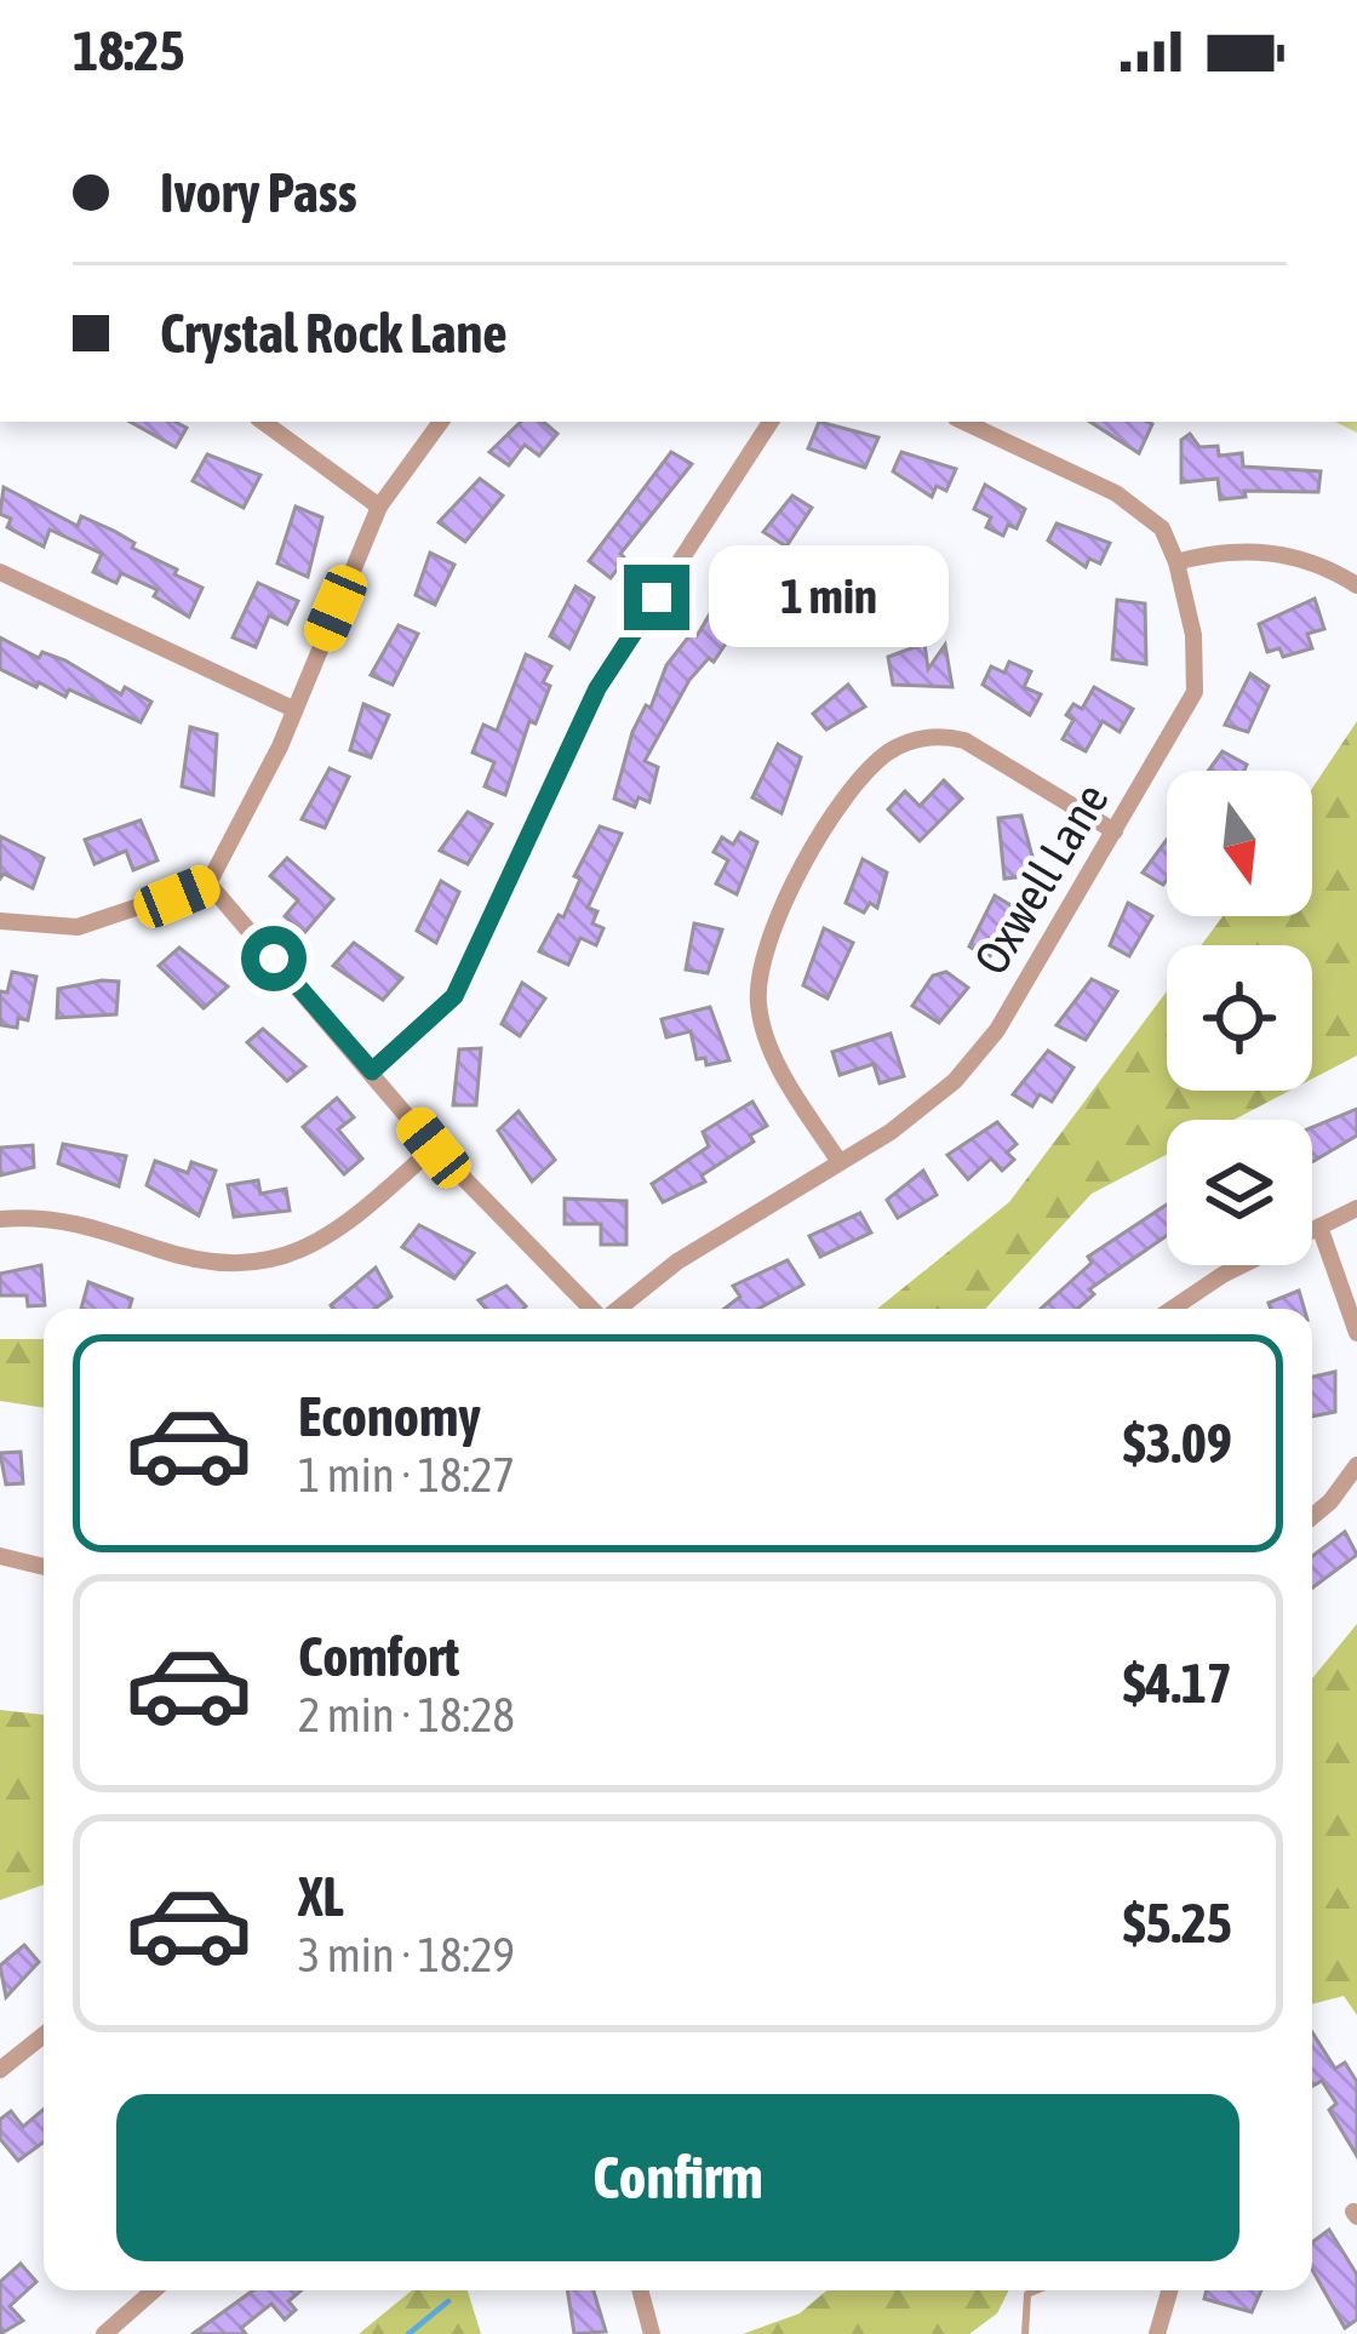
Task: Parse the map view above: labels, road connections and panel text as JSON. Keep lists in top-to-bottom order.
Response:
{
  "streets": {
    "street": ["Oxwell Lane"]
  },
  "north": "bottom",
  "page": {
    "status": "18:25",
    "banner": ["Ivory Pass", "Crystal Rock Lane"],
    "bubble": "1 min",
    "list": [
      {
        "name": "Economy",
        "note": "1 min · 18:27",
        "value": "$3.09"
      },
      {
        "name": "Comfort",
        "note": "2 min · 18:28",
        "value": "$4.17"
      },
      {
        "name": "XL",
        "note": "3 min · 18:29",
        "value": "$5.25"
      }
    ],
    "buttons": "Confirm"
  }
}
